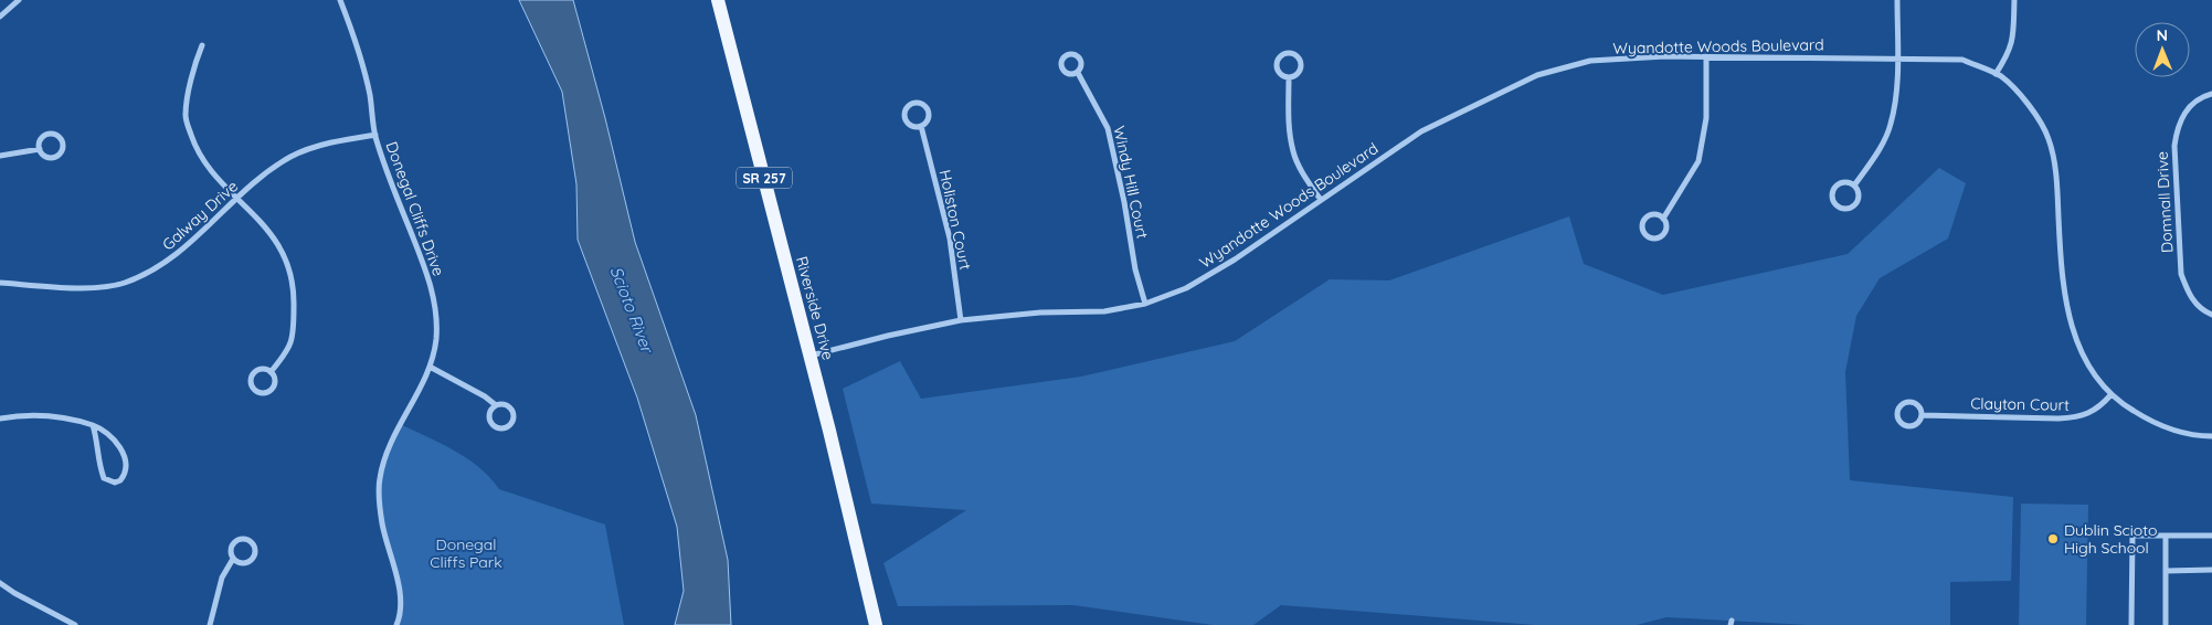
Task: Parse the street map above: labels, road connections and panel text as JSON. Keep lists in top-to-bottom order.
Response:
{
  "streets": {
    "main road": ["SR 257", "Riverside Drive"],
    "street": [
      "Wyandotte Woods Boulevard",
      "Windy Hill Court",
      "Domnall Drive",
      "Donegal Cliffs Drive",
      "Galway Drive",
      "Holiston Court",
      "Clayton Court"
    ]
  },
  "crossings": [
    ["Wyandotte Woods Boulevard", "Windy Hill Court"],
    ["Wyandotte Woods Boulevard", "Holiston Court"],
    ["Wyandotte Woods Boulevard", "Riverside Drive"],
    ["Wyandotte Woods Boulevard", "Clayton Court"],
    ["Donegal Cliffs Drive", "Galway Drive"]
  ],
  "water": ["Scioto River"],
  "parks": ["Donegal Cliffs Park"],
  "places": ["Dublin Scioto High School"],
  "north": "top"
}
